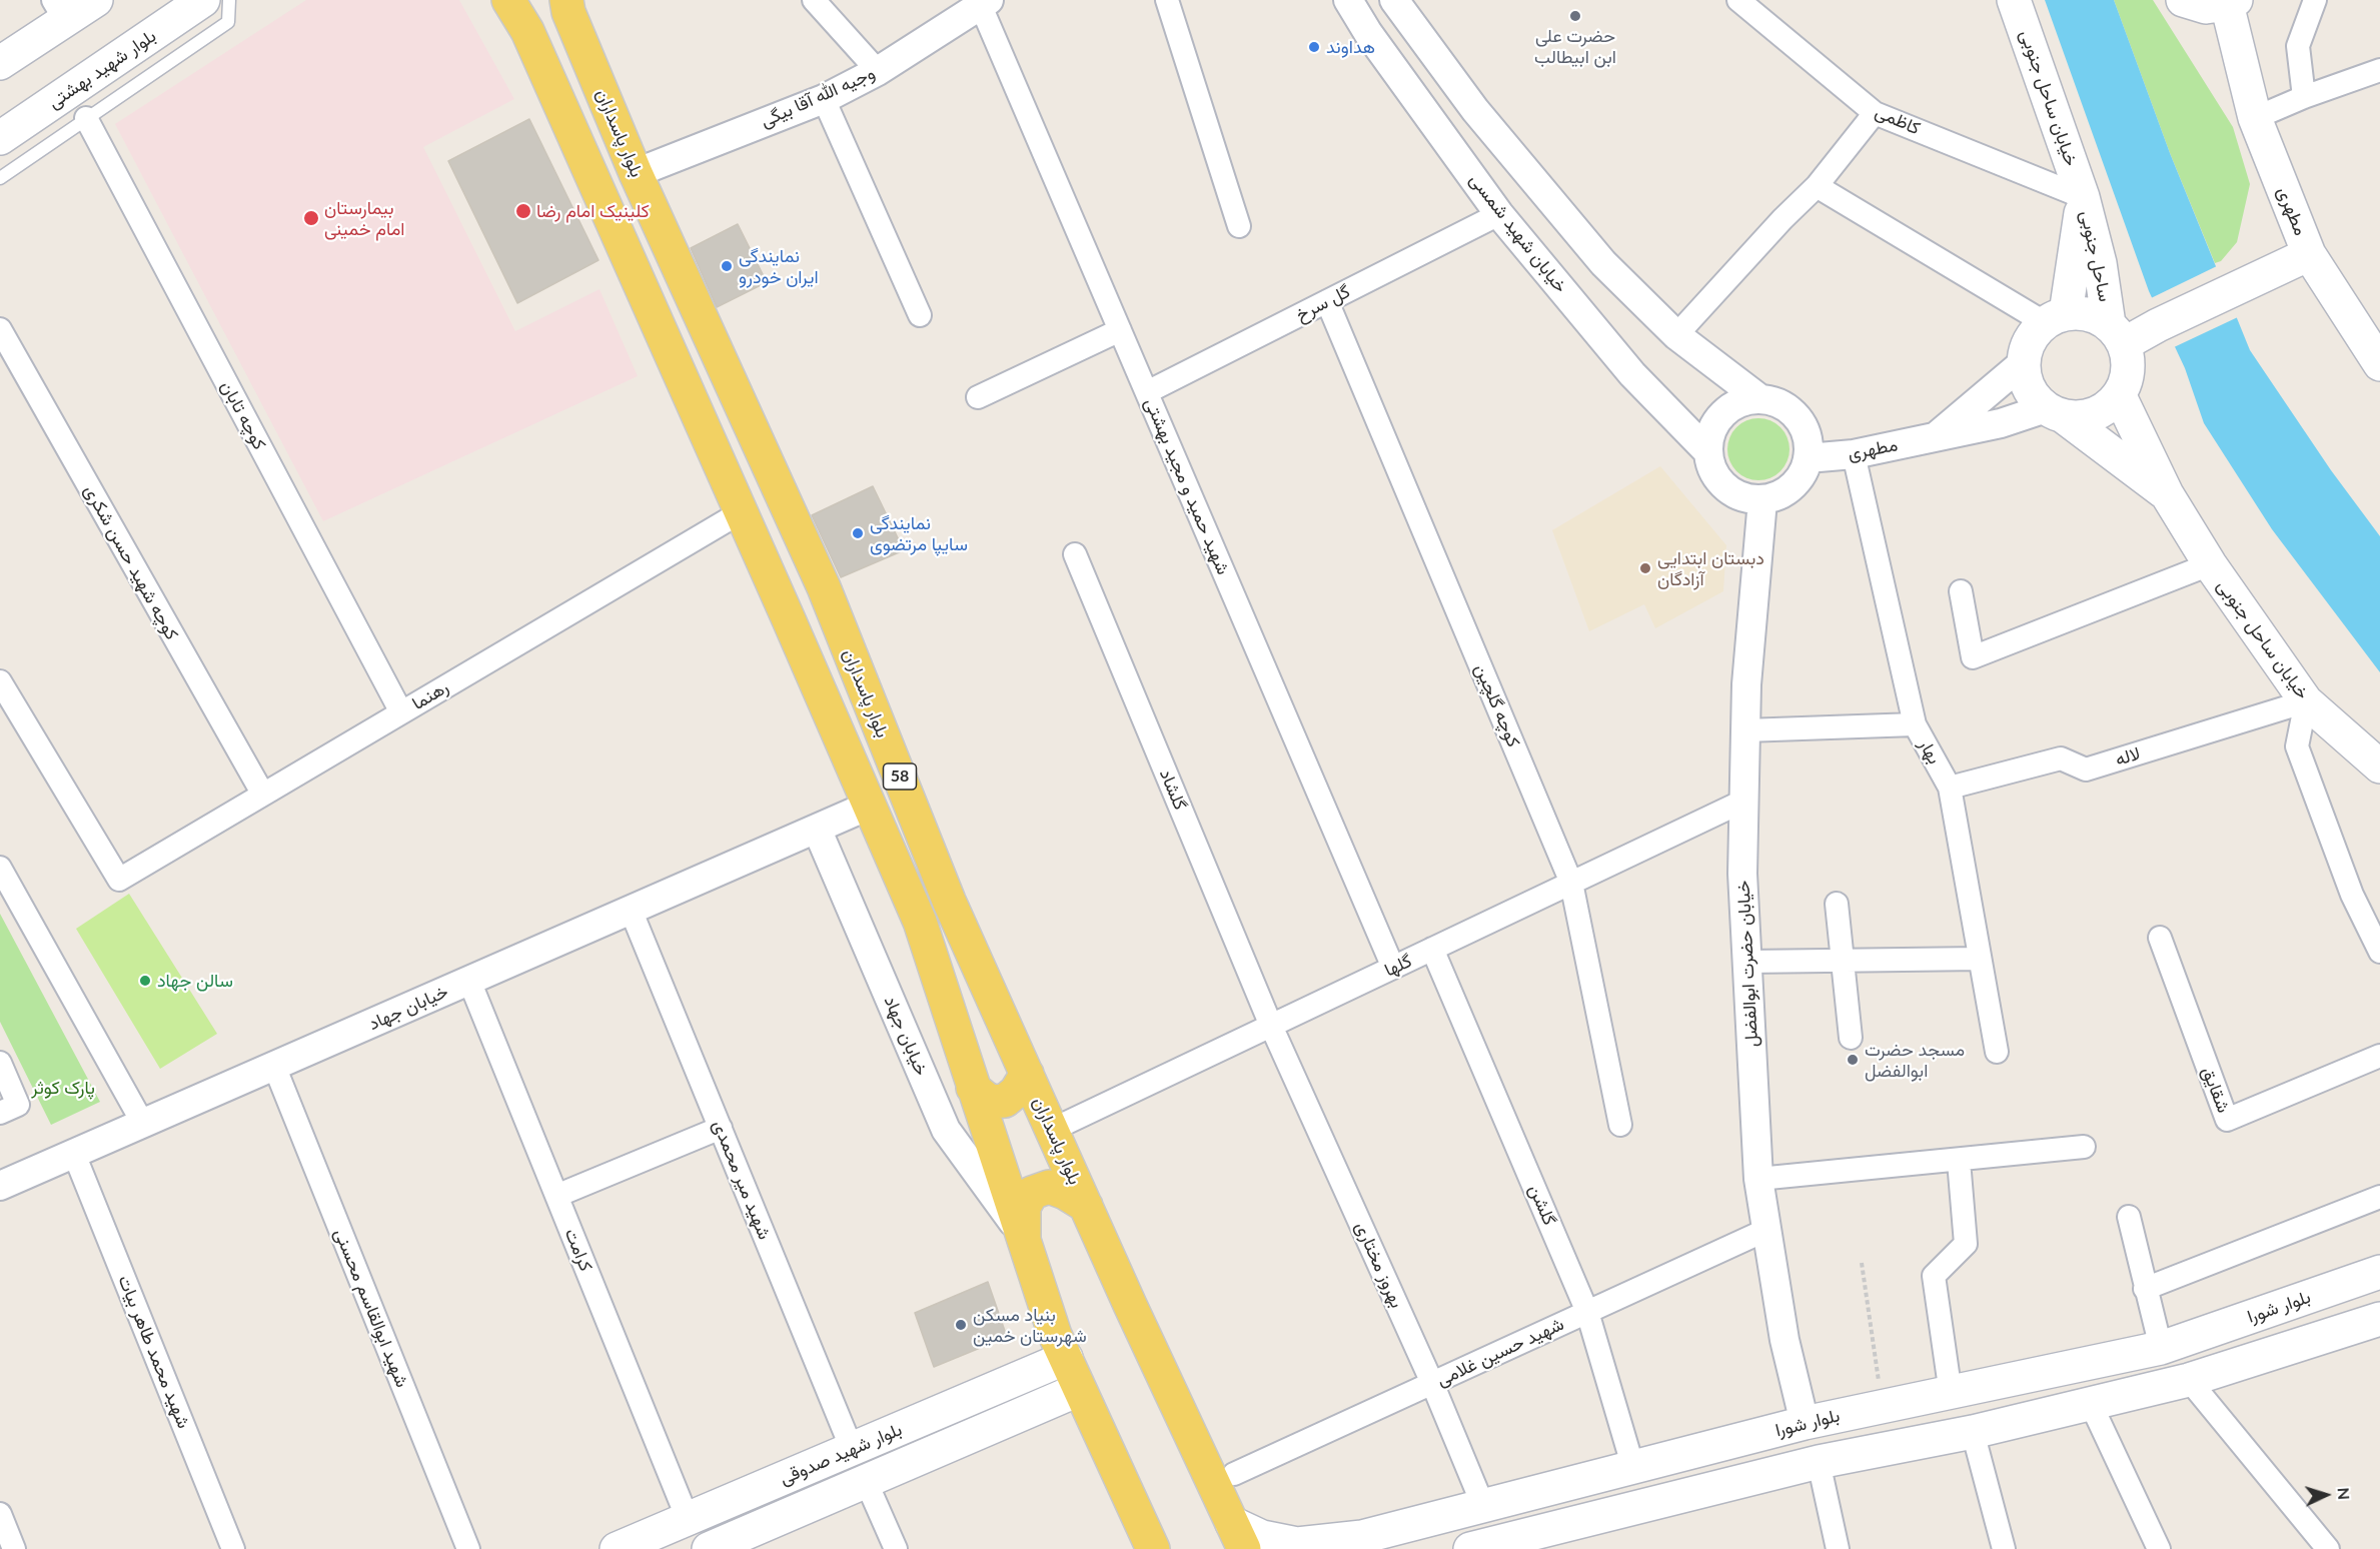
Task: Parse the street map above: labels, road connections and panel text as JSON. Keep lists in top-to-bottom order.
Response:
{
  "streets": {
    "main road": [
      "بلوار شهید بهشتی",
      "خیابان ساحل جنوبی",
      "بلوار پاسداران",
      "مطهری",
      "ساحل جنوبی",
      "58",
      "بلوار شورا",
      "بلوار شهید صدوقی"
    ],
    "street": [
      "وجیه الله آقا بیگی",
      "کاظمی",
      "خیابان شهید شمسی",
      "گل سرخ",
      "کوچه تابان",
      "شهید حمید و مجید بهشتی",
      "کوچه شهید حسن شکری",
      "رهنما",
      "کوچه گلچین",
      "بهار",
      "لاله",
      "گلشاد",
      "خیابان حضرت ابوالفضل",
      "گلها",
      "خیابان جهاد",
      "شقایق",
      "شهید میر محمدی",
      "گلشن",
      "کرامت",
      "بهروز مختاری",
      "شهید ابوالقاسم محسنی",
      "شهید محمد طاهر بیات",
      "شهید حسین غلامی"
    ]
  },
  "crossings": [
    ["وجیه الله آقا بیگی", "بلوار پاسداران"],
    ["وجیه الله آقا بیگی", "شهید حمید و مجید بهشتی"],
    ["خیابان ساحل جنوبی", "کاظمی"],
    ["خیابان ساحل جنوبی", "ساحل جنوبی"],
    ["خیابان ساحل جنوبی", "لاله"],
    ["کاظمی", "ساحل جنوبی"],
    ["بلوار پاسداران", "گلها"],
    ["بلوار پاسداران", "بلوار شورا"],
    ["مطهری", "خیابان شهید شمسی"],
    ["مطهری", "ساحل جنوبی"],
    ["مطهری", "بهار"],
    ["مطهری", "خیابان حضرت ابوالفضل"],
    ["خیابان شهید شمسی", "گل سرخ"],
    ["خیابان شهید شمسی", "خیابان حضرت ابوالفضل"],
    ["گل سرخ", "شهید حمید و مجید بهشتی"],
    ["گل سرخ", "کوچه گلچین"],
    ["کوچه تابان", "رهنما"],
    ["شهید حمید و مجید بهشتی", "گلها"],
    ["کوچه شهید حسن شکری", "رهنما"],
    ["رهنما", "58"],
    ["کوچه گلچین", "گلها"],
    ["بهار", "لاله"],
    ["58", "خیابان جهاد"],
    ["58", "بلوار شهید صدوقی"],
    ["گلشاد", "گلها"],
    ["گلشاد", "بهروز مختاری"],
    ["خیابان حضرت ابوالفضل", "گلها"],
    ["خیابان حضرت ابوالفضل", "بلوار شورا"],
    ["خیابان حضرت ابوالفضل", "شهید حسین غلامی"],
    ["گلها", "گلشن"],
    ["گلها", "بهروز مختاری"],
    ["خیابان جهاد", "شهید میر محمدی"],
    ["خیابان جهاد", "کرامت"],
    ["خیابان جهاد", "شهید ابوالقاسم محسنی"],
    ["خیابان جهاد", "شهید محمد طاهر بیات"],
    ["شهید میر محمدی", "بلوار شهید صدوقی"],
    ["گلشن", "بلوار شورا"],
    ["گلشن", "شهید حسین غلامی"],
    ["کرامت", "بلوار شهید صدوقی"],
    ["بهروز مختاری", "بلوار شورا"],
    ["بهروز مختاری", "شهید حسین غلامی"]
  ],
  "parks": ["پارک کوثر"],
  "places": [
    "حضرت علی ابن ابیطالب",
    "هداوند",
    "کلینیک امام رضا",
    "بیمارستان امام خمینی",
    "نمایندگی ایران خودرو",
    "نمایندگی سایپا مرتضوی",
    "دبستان ابتدایی آزادگان",
    "سالن جهاد",
    "مسجد حضرت ابوالفضل",
    "بنیاد مسکن شهرستان خمین"
  ],
  "north": "right"
}
